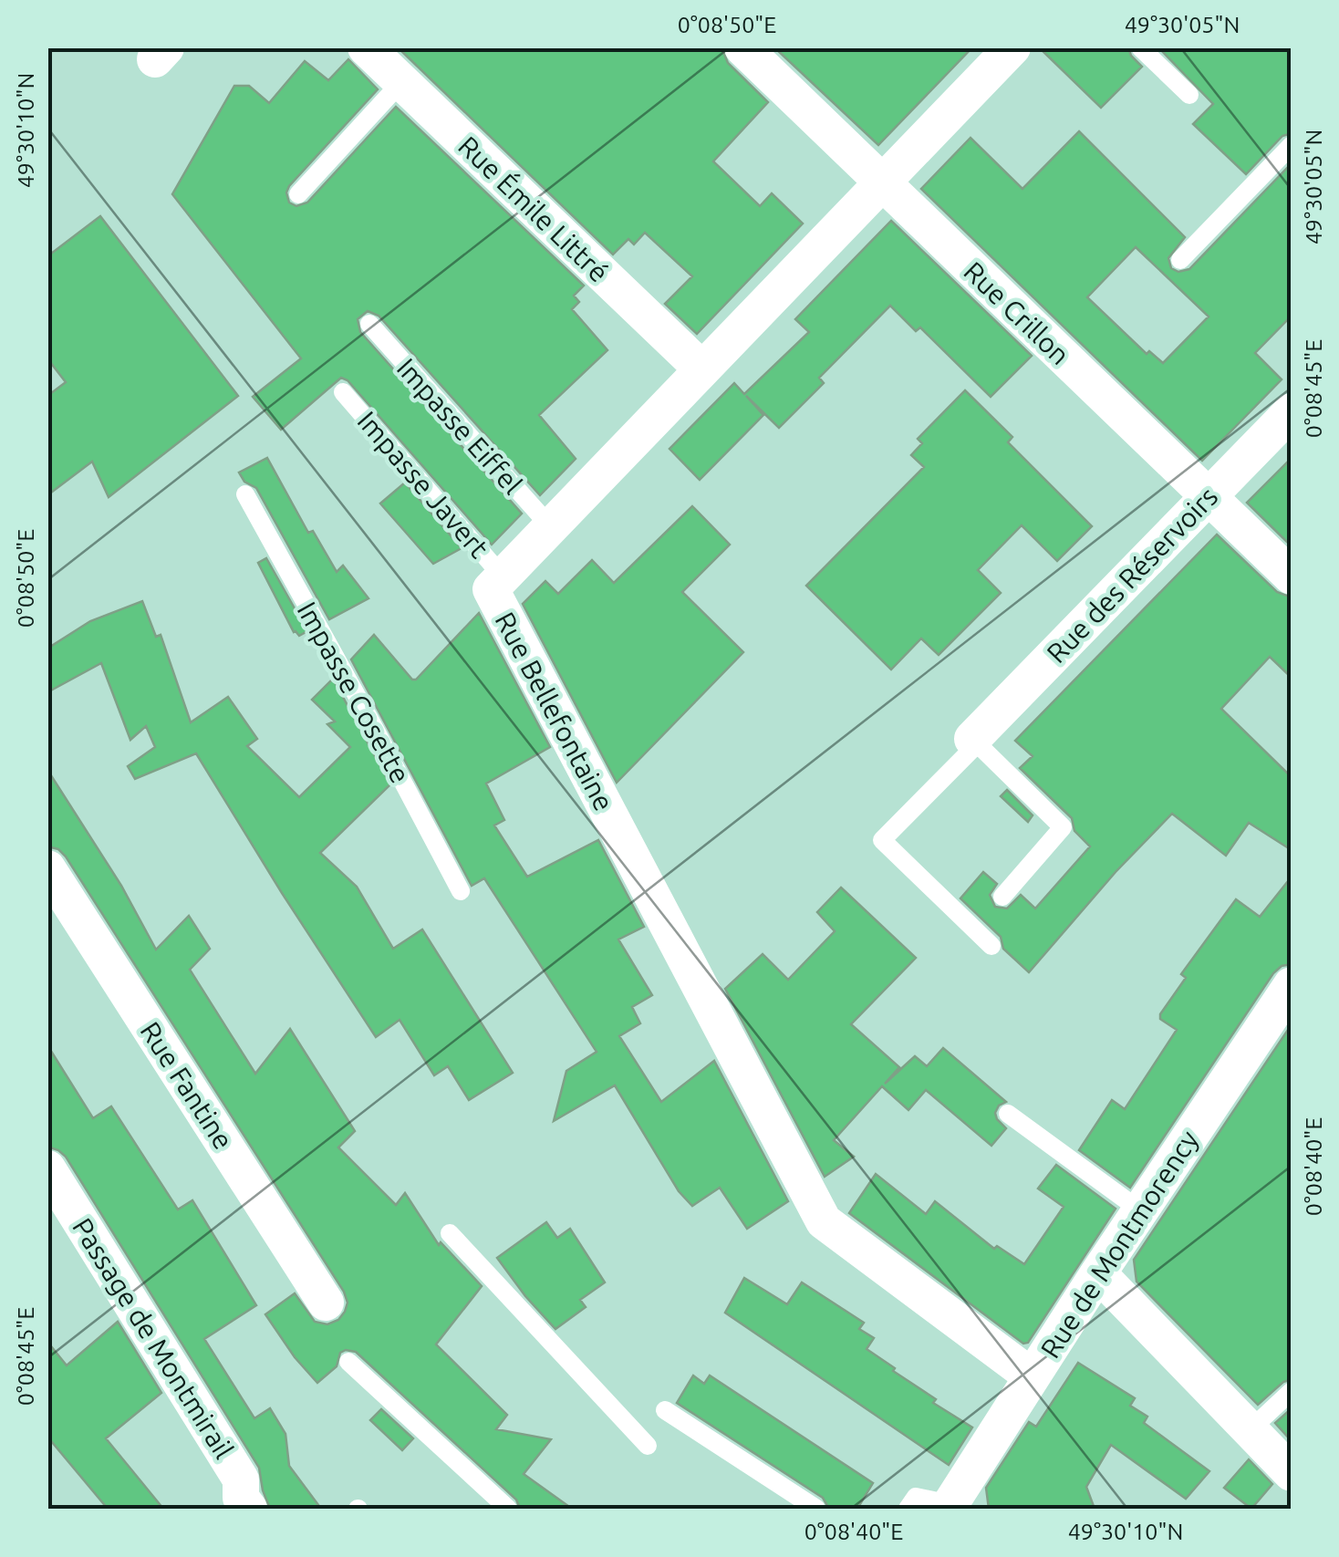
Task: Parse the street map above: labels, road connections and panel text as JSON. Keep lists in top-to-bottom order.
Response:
{
  "streets": {
    "street": [
      "Rue Émile Littré",
      "Rue Crillon",
      "Rue des Réservoirs",
      "Rue Bellefontaine",
      "Rue Fantine",
      "Rue de Montmorency",
      "Passage de Montmirail"
    ],
    "lane": ["Impasse Eiffel", "Impasse Javert", "Impasse Cosette"]
  },
  "crossings": [
    ["Rue Émile Littré", "Rue Bellefontaine"],
    ["Rue Crillon", "Rue des Réservoirs"],
    ["Rue Crillon", "Rue Bellefontaine"],
    ["Impasse Eiffel", "Rue Bellefontaine"],
    ["Impasse Javert", "Rue Bellefontaine"],
    ["Rue Bellefontaine", "Rue de Montmorency"]
  ],
  "coordinates": [
    "0°08'50\"E",
    "49°30'05\"N",
    "49°30'10\"N",
    "0°08'45\"E",
    "0°08'40\"E"
  ]
}
